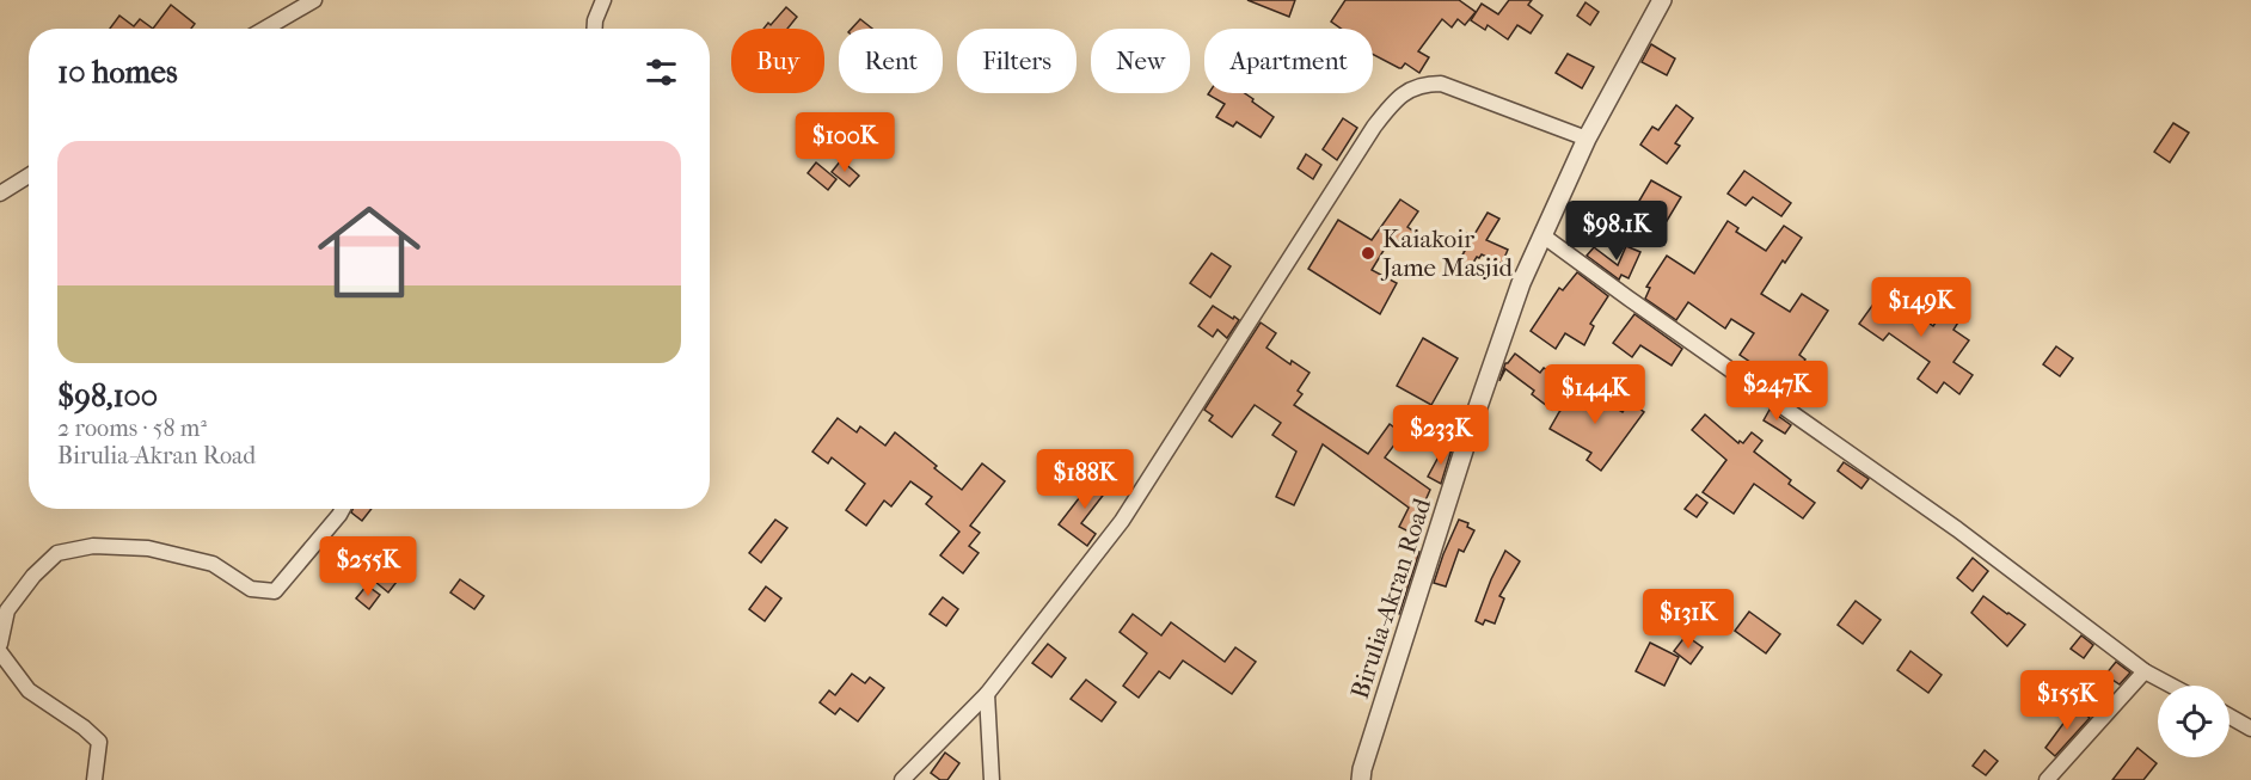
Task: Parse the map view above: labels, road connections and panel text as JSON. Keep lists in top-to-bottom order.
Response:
{
  "streets": {
    "street": ["Birulia-Akran Road"]
  },
  "places": ["Kaiakoir Jame Masjid"],
  "page": {
    "chip": [
      "Buy",
      "Rent",
      "Filters",
      "New",
      "Apartment"
    ],
    "heading": "10 homes",
    "price": [
      "$100K",
      "$98.1K",
      "$149K",
      "$247K",
      "$144K",
      "$233K",
      "$188K",
      "$255K",
      "$131K",
      "$155K"
    ],
    "list": [
      {
        "name": "$98,100",
        "note": "2 rooms · 58 m² · Birulia-Akran Road"
      }
    ]
  }
}
